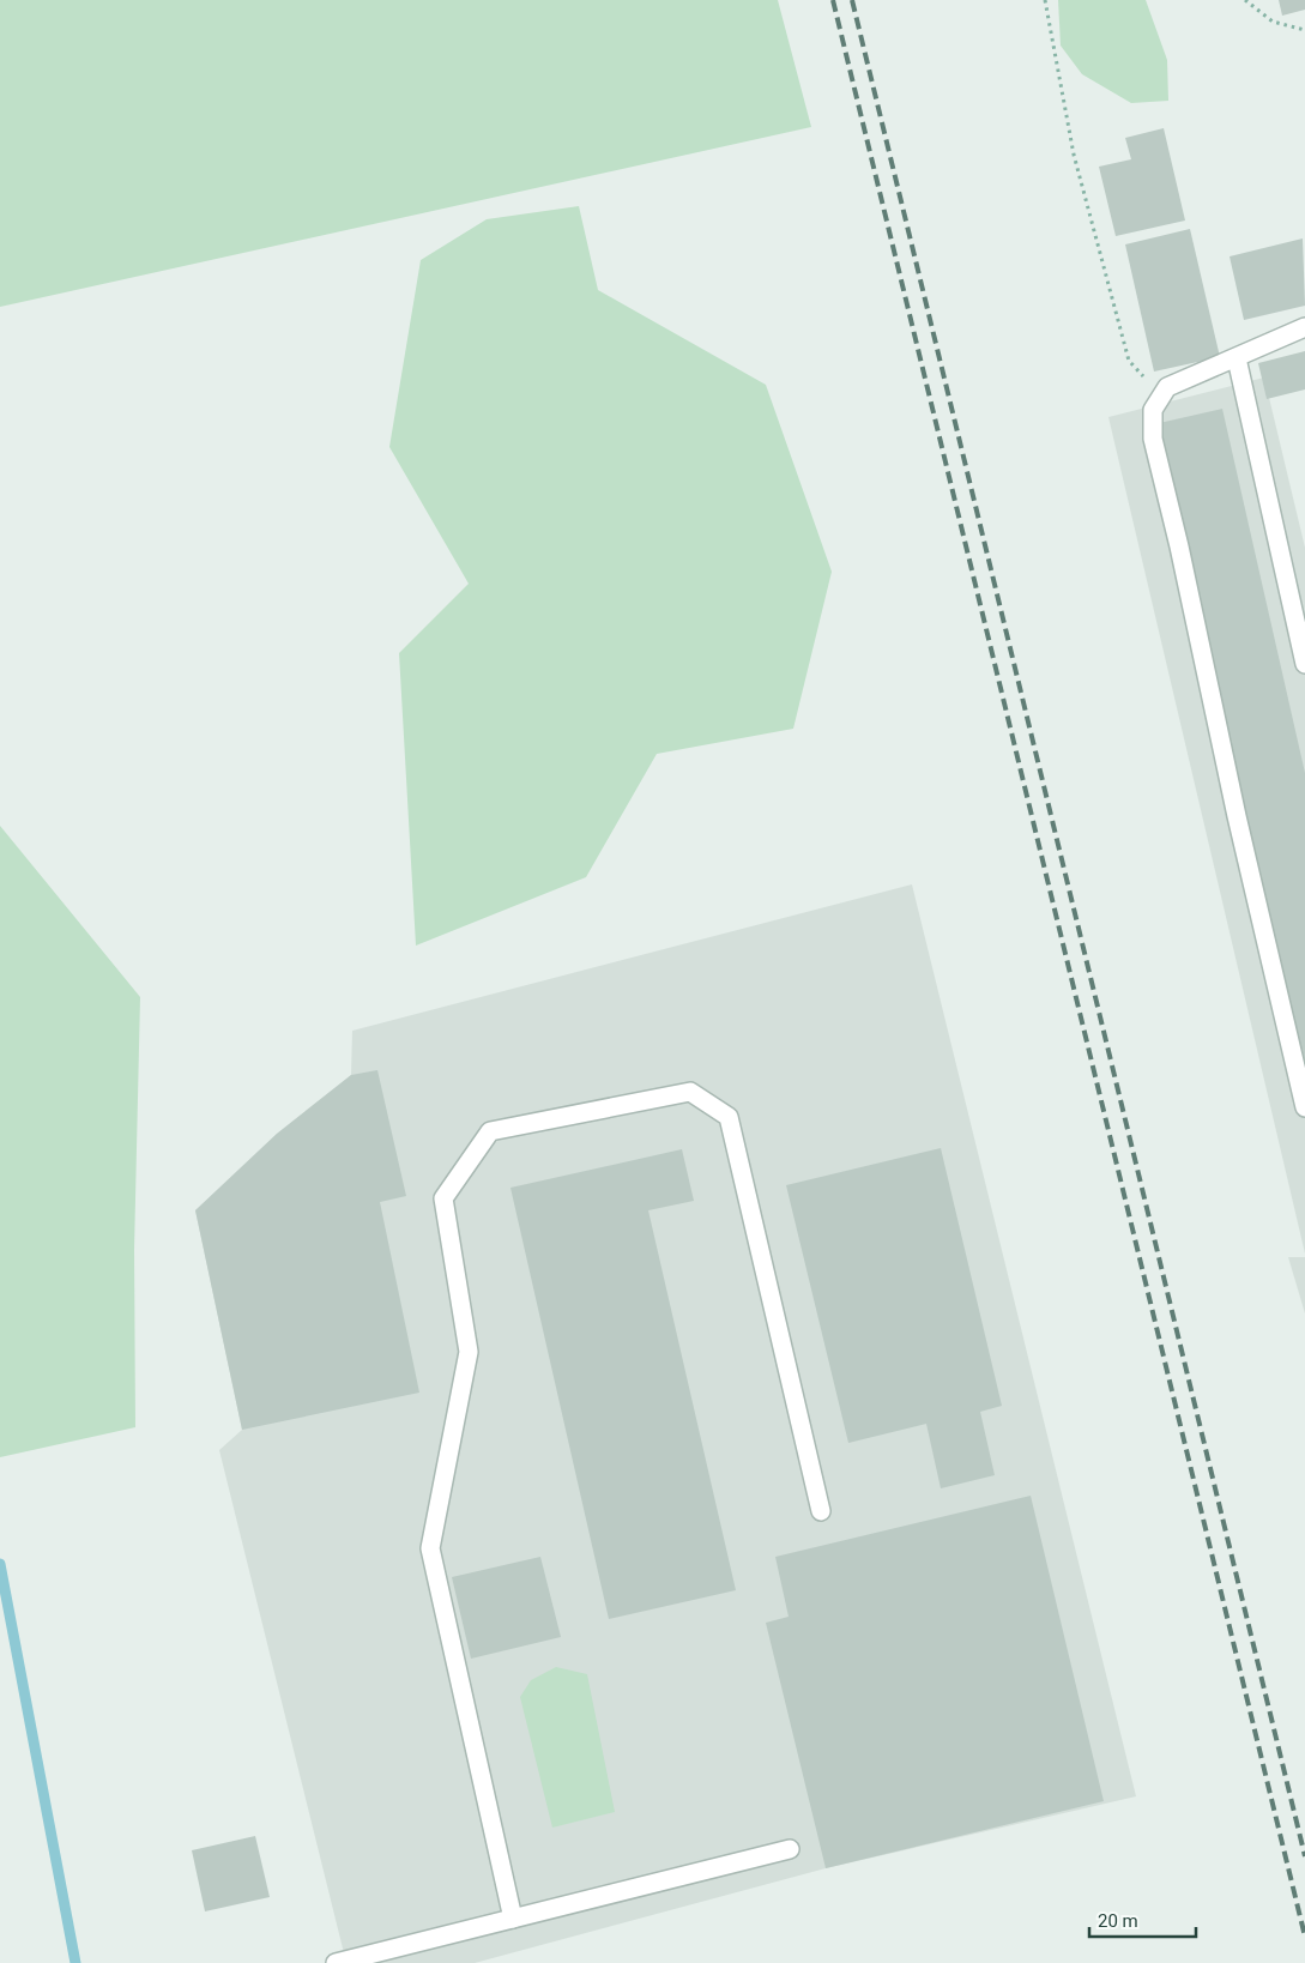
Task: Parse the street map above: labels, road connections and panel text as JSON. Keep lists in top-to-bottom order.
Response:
{
  "scale_bar": "20 m"
}
